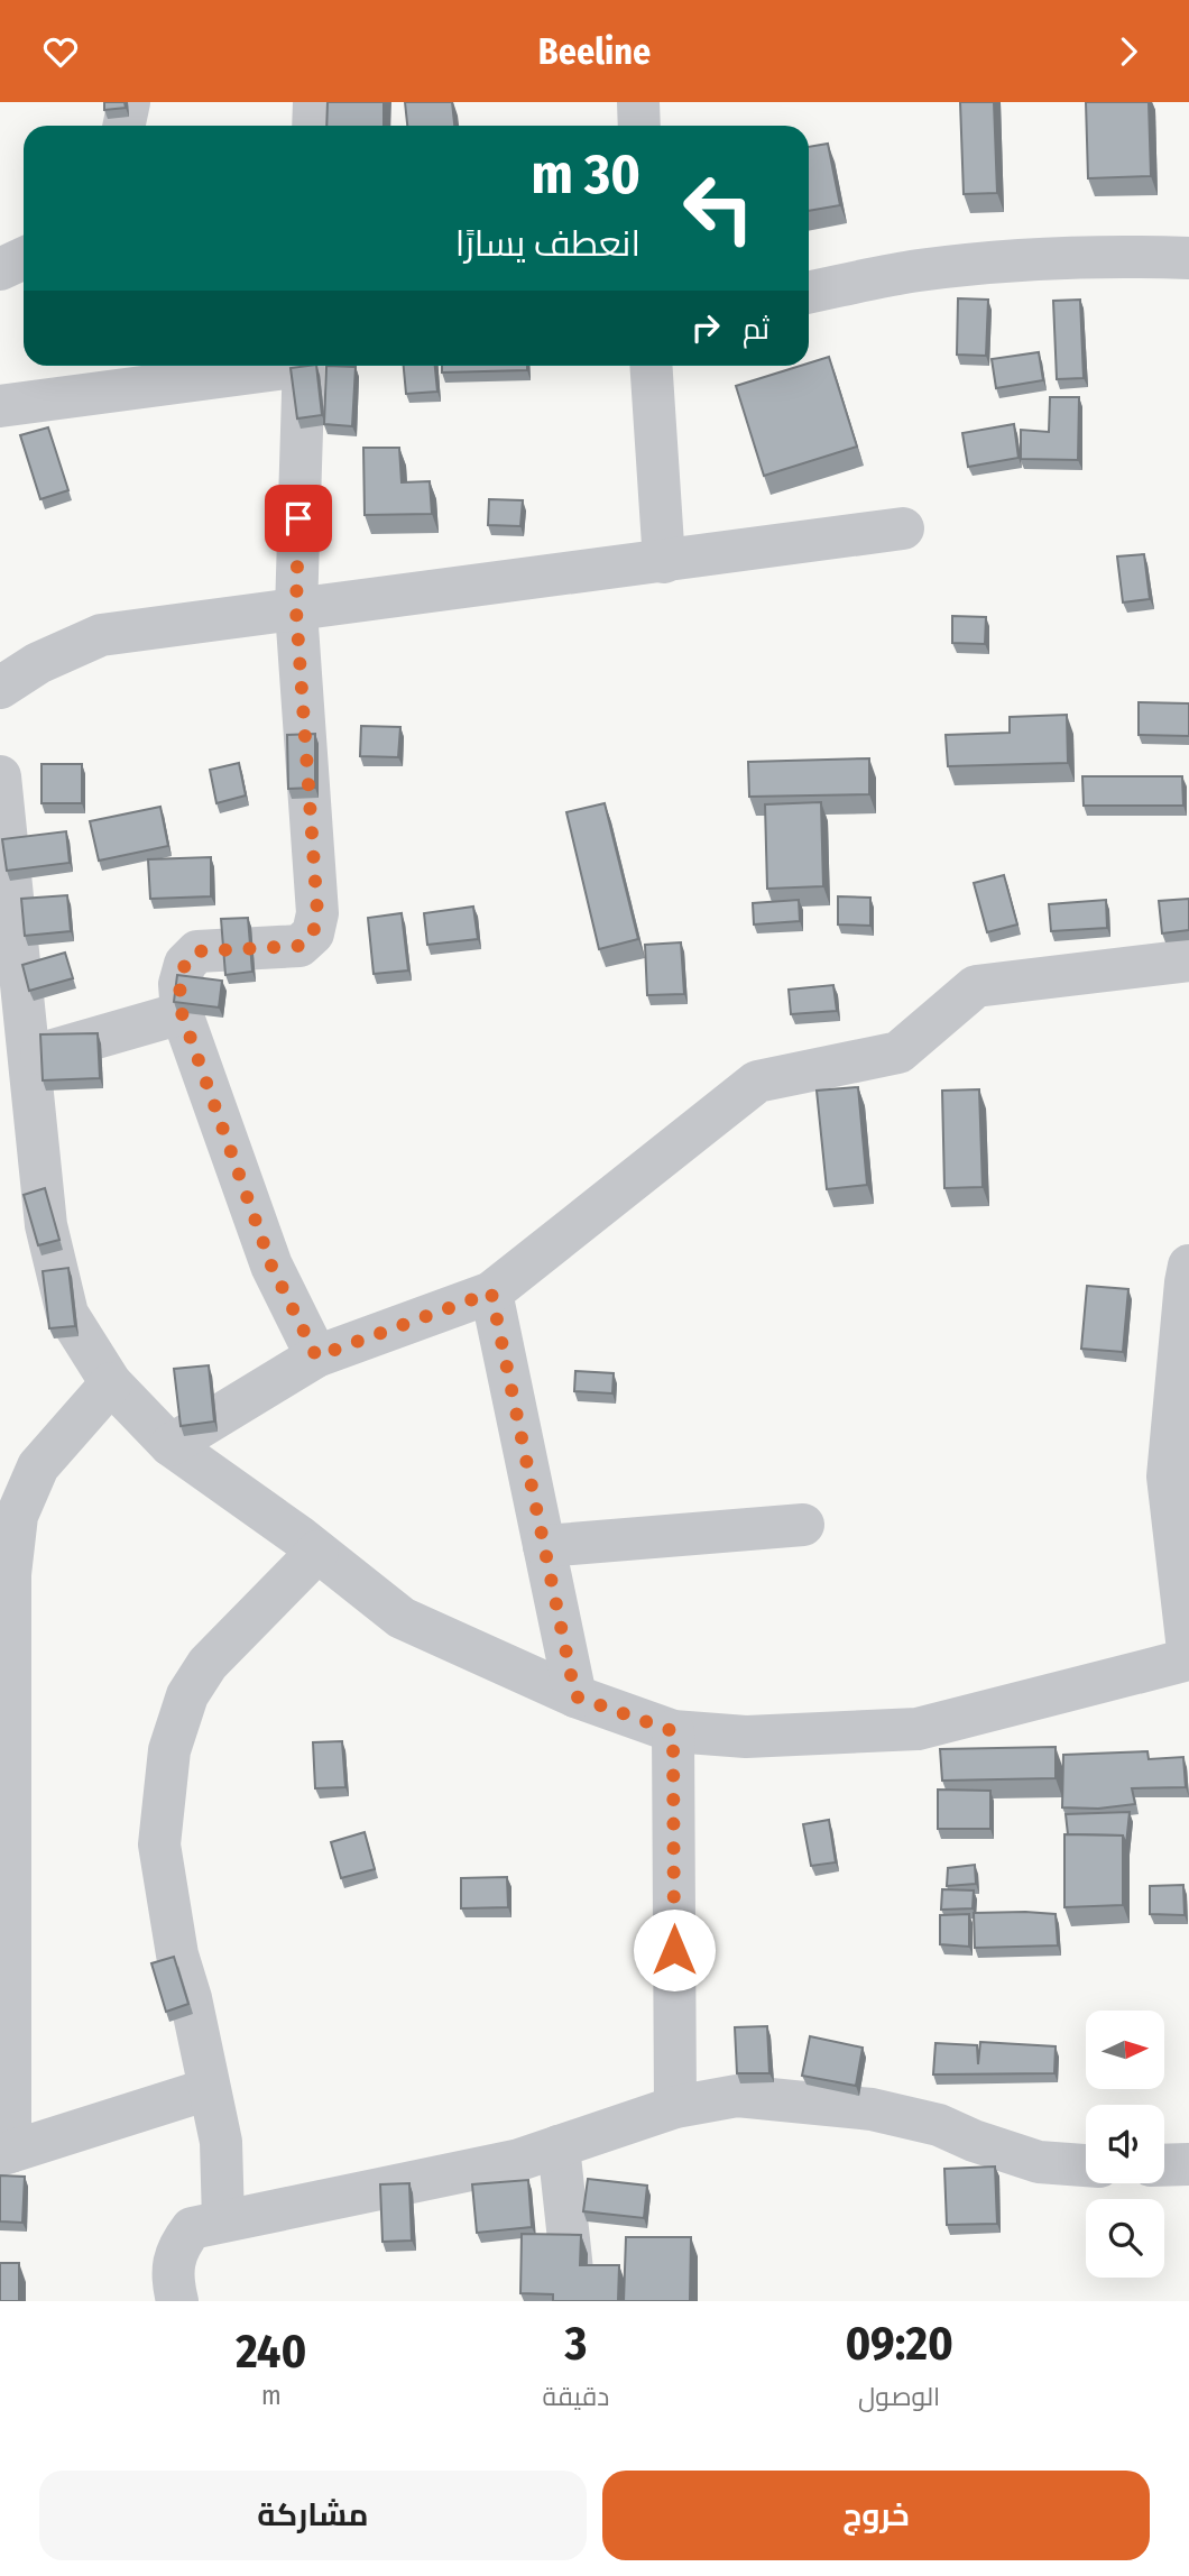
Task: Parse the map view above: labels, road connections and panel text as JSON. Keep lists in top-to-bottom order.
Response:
{
  "north": "right",
  "page": {
    "header": "Beeline",
    "turn": ["30 m", "انعطف يسارًا"],
    "then": "ثم",
    "eta": [
      "09:20",
      "الوصول",
      "3",
      "دقيقة",
      "240",
      "m"
    ],
    "buttons": ["خروج", "مشاركة"]
  }
}
